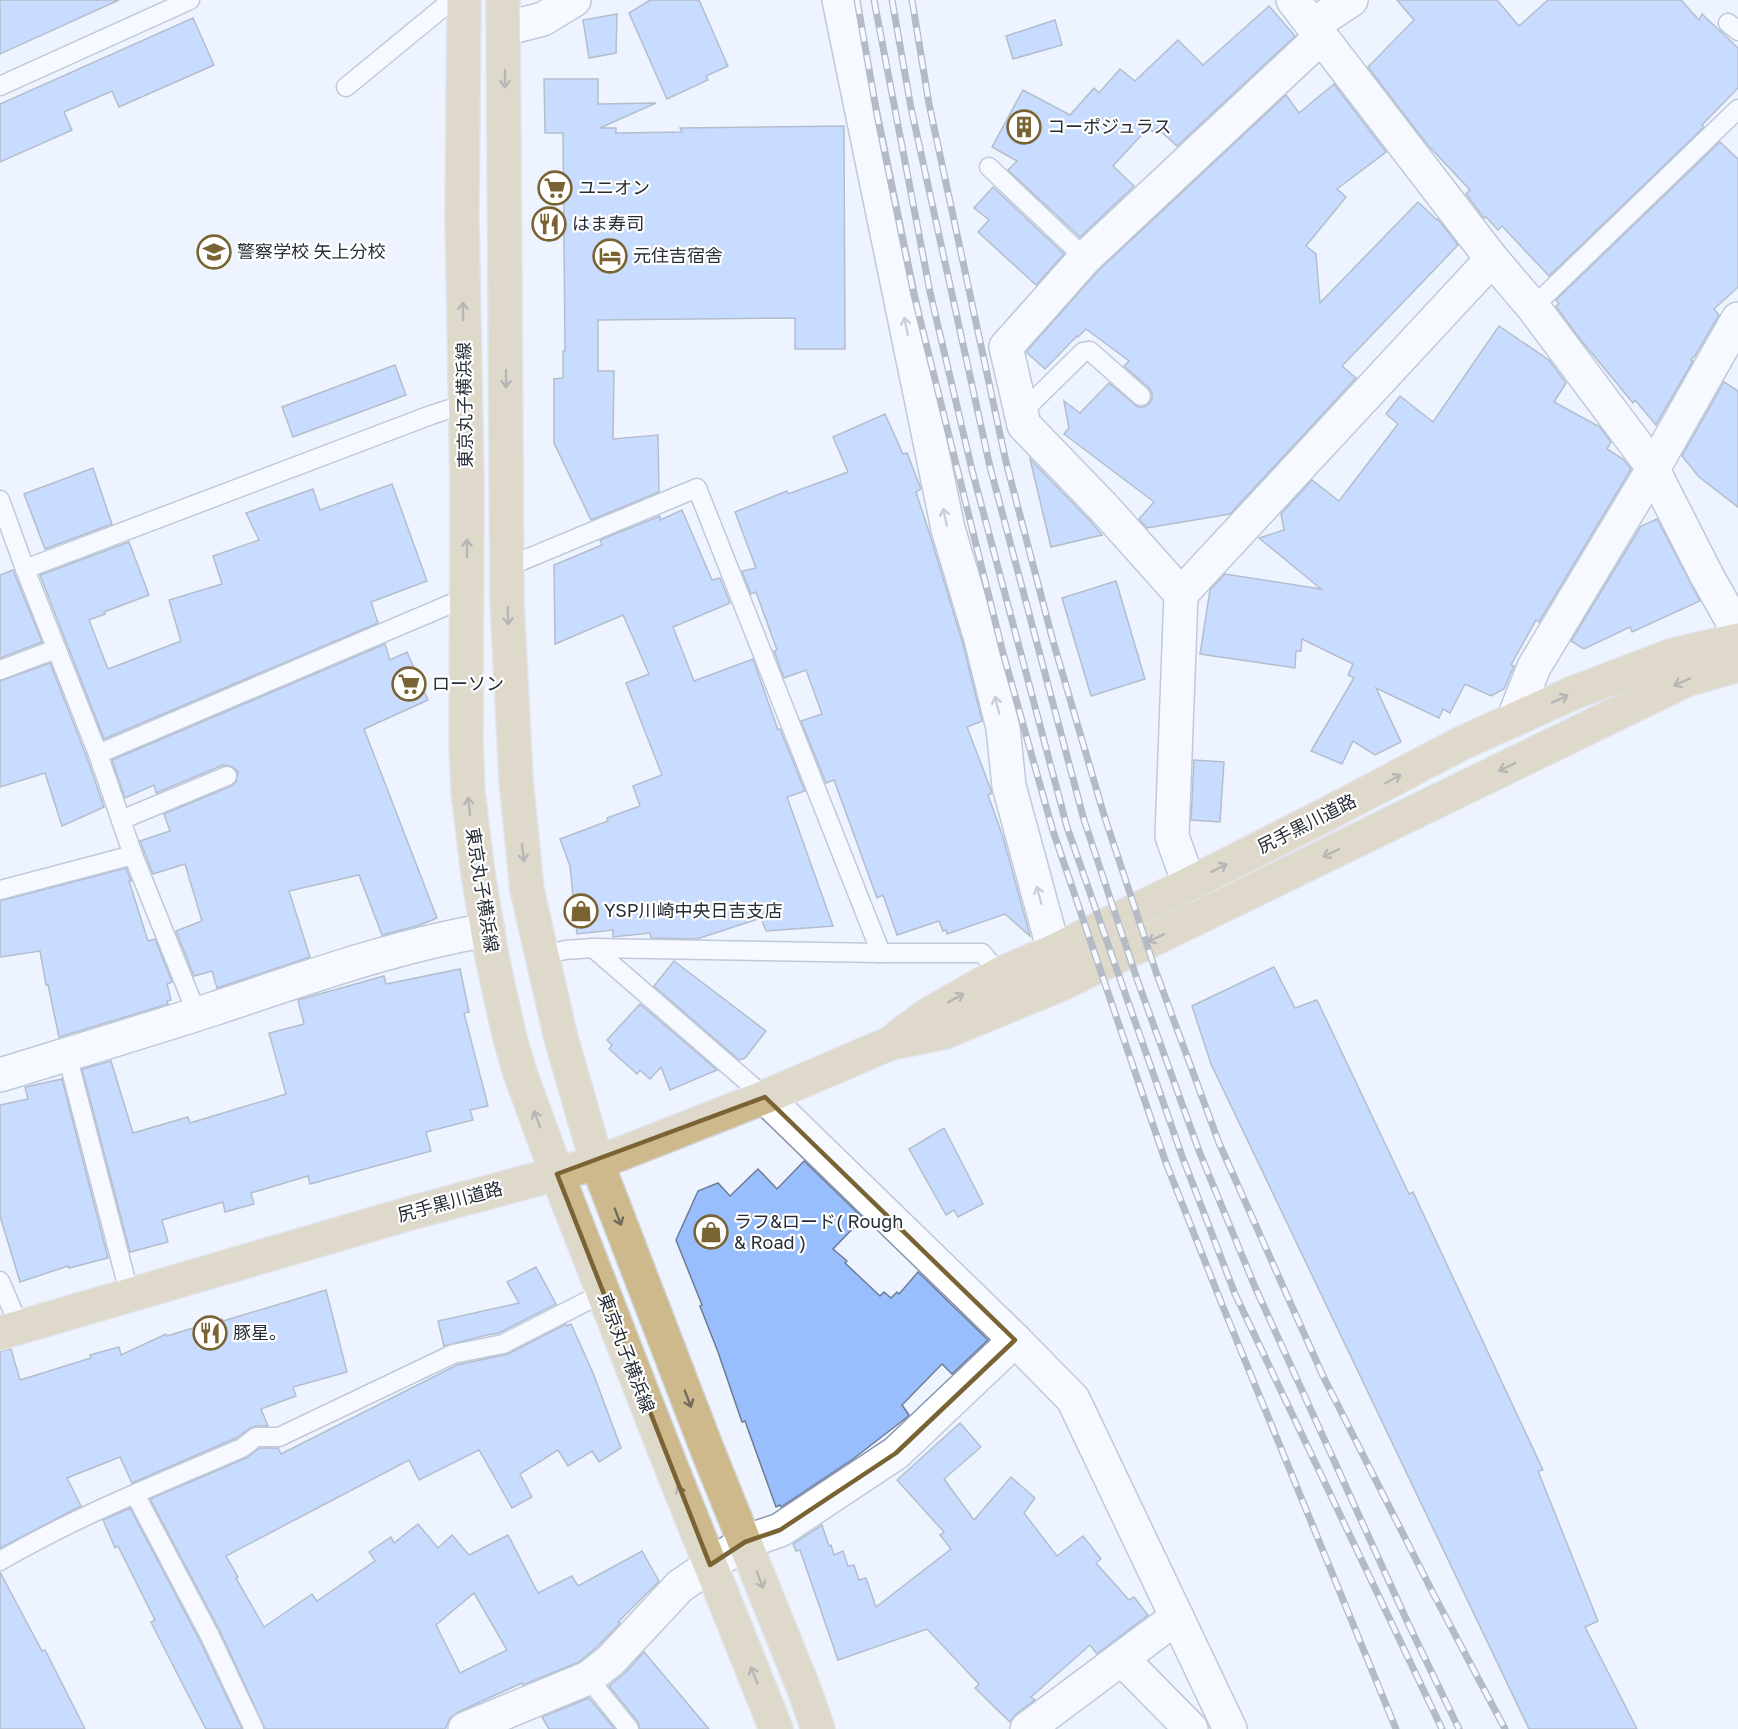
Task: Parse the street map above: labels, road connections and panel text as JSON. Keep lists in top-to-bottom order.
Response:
{
  "streets": {
    "main road": ["東京丸子横浜線", "尻手黒川道路"]
  },
  "crossings": [
    ["東京丸子横浜線", "尻手黒川道路"]
  ],
  "places": {
    "building": ["コーポジュラス"],
    "supermarket": ["ユニオン", "ローソン"],
    "restaurant": ["はま寿司", "豚星。"],
    "school or university": ["警察学校 矢上分校"],
    "hotel": ["元住吉宿舎"],
    "shop": ["YSP川崎中央日吉支店", "ラフ&ロード( Rough & Road )"]
  }
}
